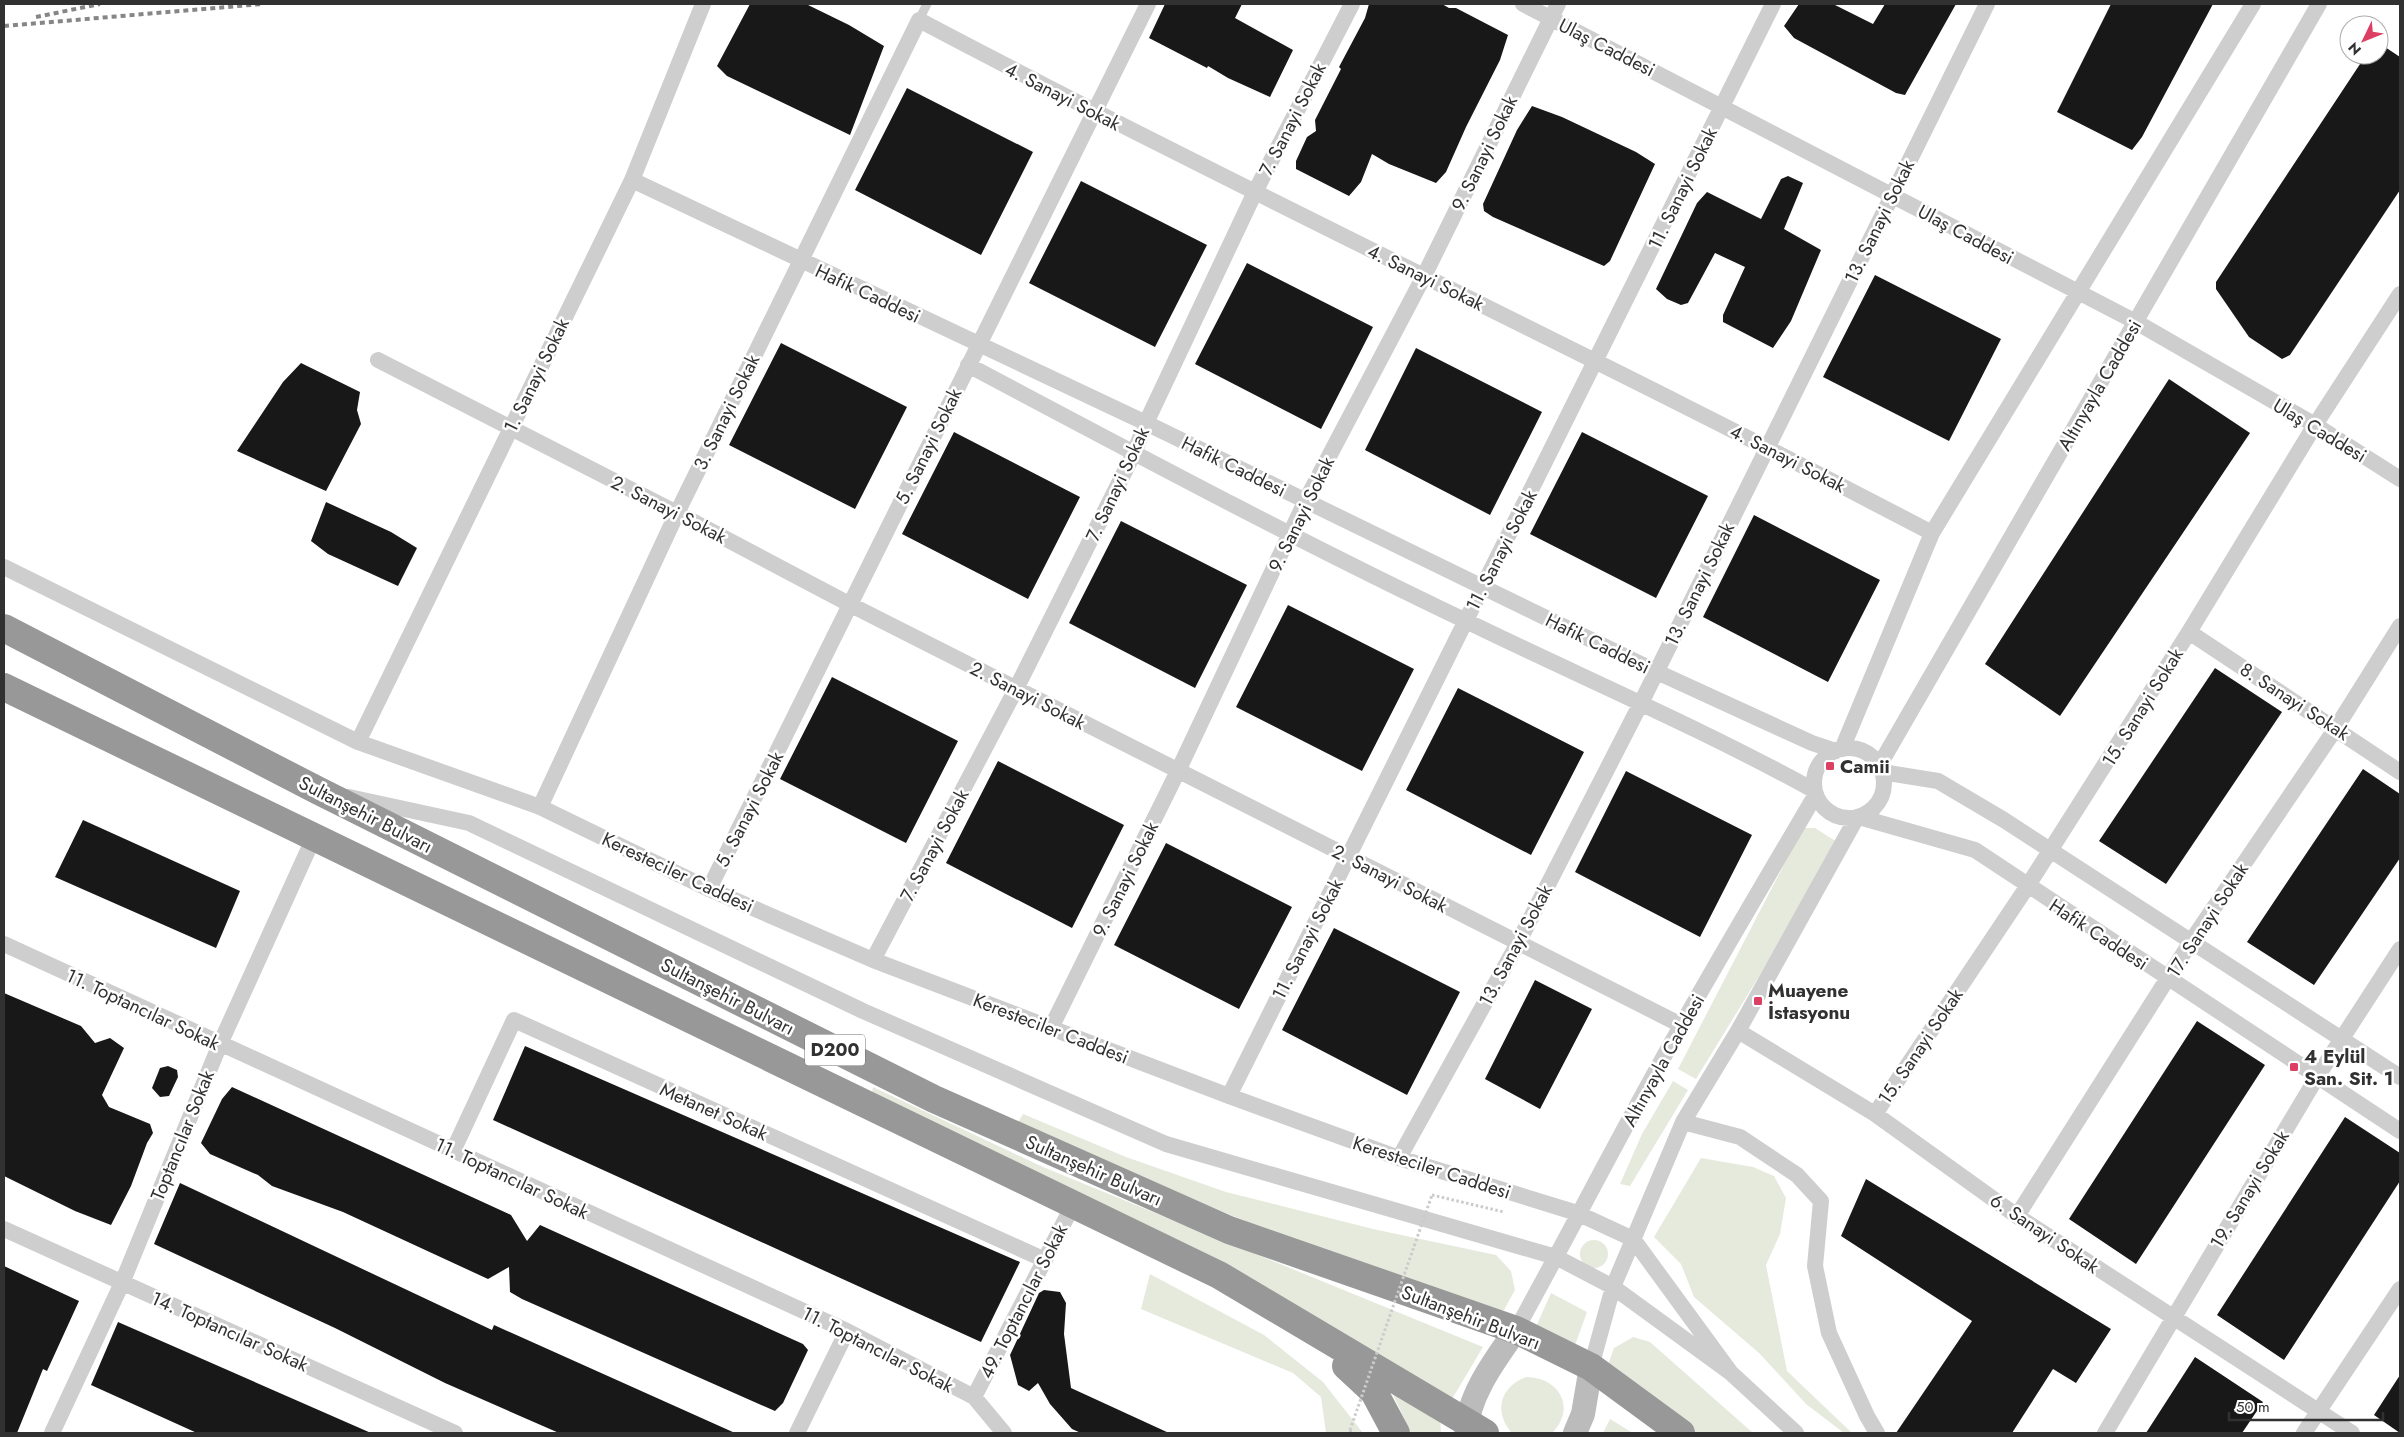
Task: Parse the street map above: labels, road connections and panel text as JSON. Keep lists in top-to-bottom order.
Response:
{
  "streets": {
    "highway": ["Sultanşehir Bulvarı", "D200"],
    "street": [
      "Ulaş Caddesi",
      "4. Sanayi Sokak",
      "7. Sanayi Sokak",
      "9. Sanayi Sokak",
      "11. Sanayi Sokak",
      "13. Sanayi Sokak",
      "Hafik Caddesi",
      "1. Sanayi Sokak",
      "Altınyayla Caddesi",
      "3. Sanayi Sokak",
      "5. Sanayi Sokak",
      "2. Sanayi Sokak",
      "8. Sanayi Sokak",
      "15. Sanayi Sokak",
      "Keresteciler Caddesi",
      "17. Sanayi Sokak",
      "11. Toptancılar Sokak",
      "Metanet Sokak",
      "Toptancılar Sokak",
      "19. Sanayi Sokak",
      "6. Sanayi Sokak",
      "49. Toptancılar Sokak",
      "14. Toptancılar Sokak"
    ]
  },
  "crossings": [
    ["Ulaş Caddesi", "9. Sanayi Sokak"],
    ["Ulaş Caddesi", "11. Sanayi Sokak"],
    ["Ulaş Caddesi", "13. Sanayi Sokak"],
    ["Ulaş Caddesi", "Altınyayla Caddesi"],
    ["Ulaş Caddesi", "15. Sanayi Sokak"],
    ["4. Sanayi Sokak", "7. Sanayi Sokak"],
    ["4. Sanayi Sokak", "9. Sanayi Sokak"],
    ["4. Sanayi Sokak", "11. Sanayi Sokak"],
    ["4. Sanayi Sokak", "13. Sanayi Sokak"],
    ["4. Sanayi Sokak", "3. Sanayi Sokak"],
    ["4. Sanayi Sokak", "5. Sanayi Sokak"],
    ["7. Sanayi Sokak", "Hafik Caddesi"],
    ["7. Sanayi Sokak", "2. Sanayi Sokak"],
    ["7. Sanayi Sokak", "Keresteciler Caddesi"],
    ["9. Sanayi Sokak", "Hafik Caddesi"],
    ["9. Sanayi Sokak", "2. Sanayi Sokak"],
    ["9. Sanayi Sokak", "Keresteciler Caddesi"],
    ["11. Sanayi Sokak", "Hafik Caddesi"],
    ["11. Sanayi Sokak", "2. Sanayi Sokak"],
    ["11. Sanayi Sokak", "Keresteciler Caddesi"],
    ["13. Sanayi Sokak", "Hafik Caddesi"],
    ["13. Sanayi Sokak", "2. Sanayi Sokak"],
    ["13. Sanayi Sokak", "Keresteciler Caddesi"],
    ["Hafik Caddesi", "1. Sanayi Sokak"],
    ["Hafik Caddesi", "Altınyayla Caddesi"],
    ["Hafik Caddesi", "3. Sanayi Sokak"],
    ["Hafik Caddesi", "5. Sanayi Sokak"],
    ["Hafik Caddesi", "15. Sanayi Sokak"],
    ["Hafik Caddesi", "17. Sanayi Sokak"],
    ["Hafik Caddesi", "19. Sanayi Sokak"],
    ["1. Sanayi Sokak", "2. Sanayi Sokak"],
    ["1. Sanayi Sokak", "Keresteciler Caddesi"],
    ["Altınyayla Caddesi", "2. Sanayi Sokak"],
    ["Altınyayla Caddesi", "Sultanşehir Bulvarı"],
    ["Altınyayla Caddesi", "Keresteciler Caddesi"],
    ["3. Sanayi Sokak", "2. Sanayi Sokak"],
    ["3. Sanayi Sokak", "Keresteciler Caddesi"],
    ["5. Sanayi Sokak", "2. Sanayi Sokak"],
    ["5. Sanayi Sokak", "Keresteciler Caddesi"],
    ["8. Sanayi Sokak", "15. Sanayi Sokak"],
    ["8. Sanayi Sokak", "17. Sanayi Sokak"],
    ["15. Sanayi Sokak", "6. Sanayi Sokak"],
    ["Sultanşehir Bulvarı", "Toptancılar Sokak"],
    ["Sultanşehir Bulvarı", "49. Toptancılar Sokak"],
    ["17. Sanayi Sokak", "6. Sanayi Sokak"],
    ["11. Toptancılar Sokak", "Metanet Sokak"],
    ["11. Toptancılar Sokak", "Toptancılar Sokak"],
    ["11. Toptancılar Sokak", "49. Toptancılar Sokak"],
    ["Metanet Sokak", "49. Toptancılar Sokak"],
    ["Toptancılar Sokak", "14. Toptancılar Sokak"],
    ["19. Sanayi Sokak", "6. Sanayi Sokak"]
  ],
  "places": {
    "transit": ["Camii", "Muayene İstasyonu", "4 Eylül San. Sit. 1"]
  },
  "scale_bar": "50 m",
  "north": "bottom left"
}
